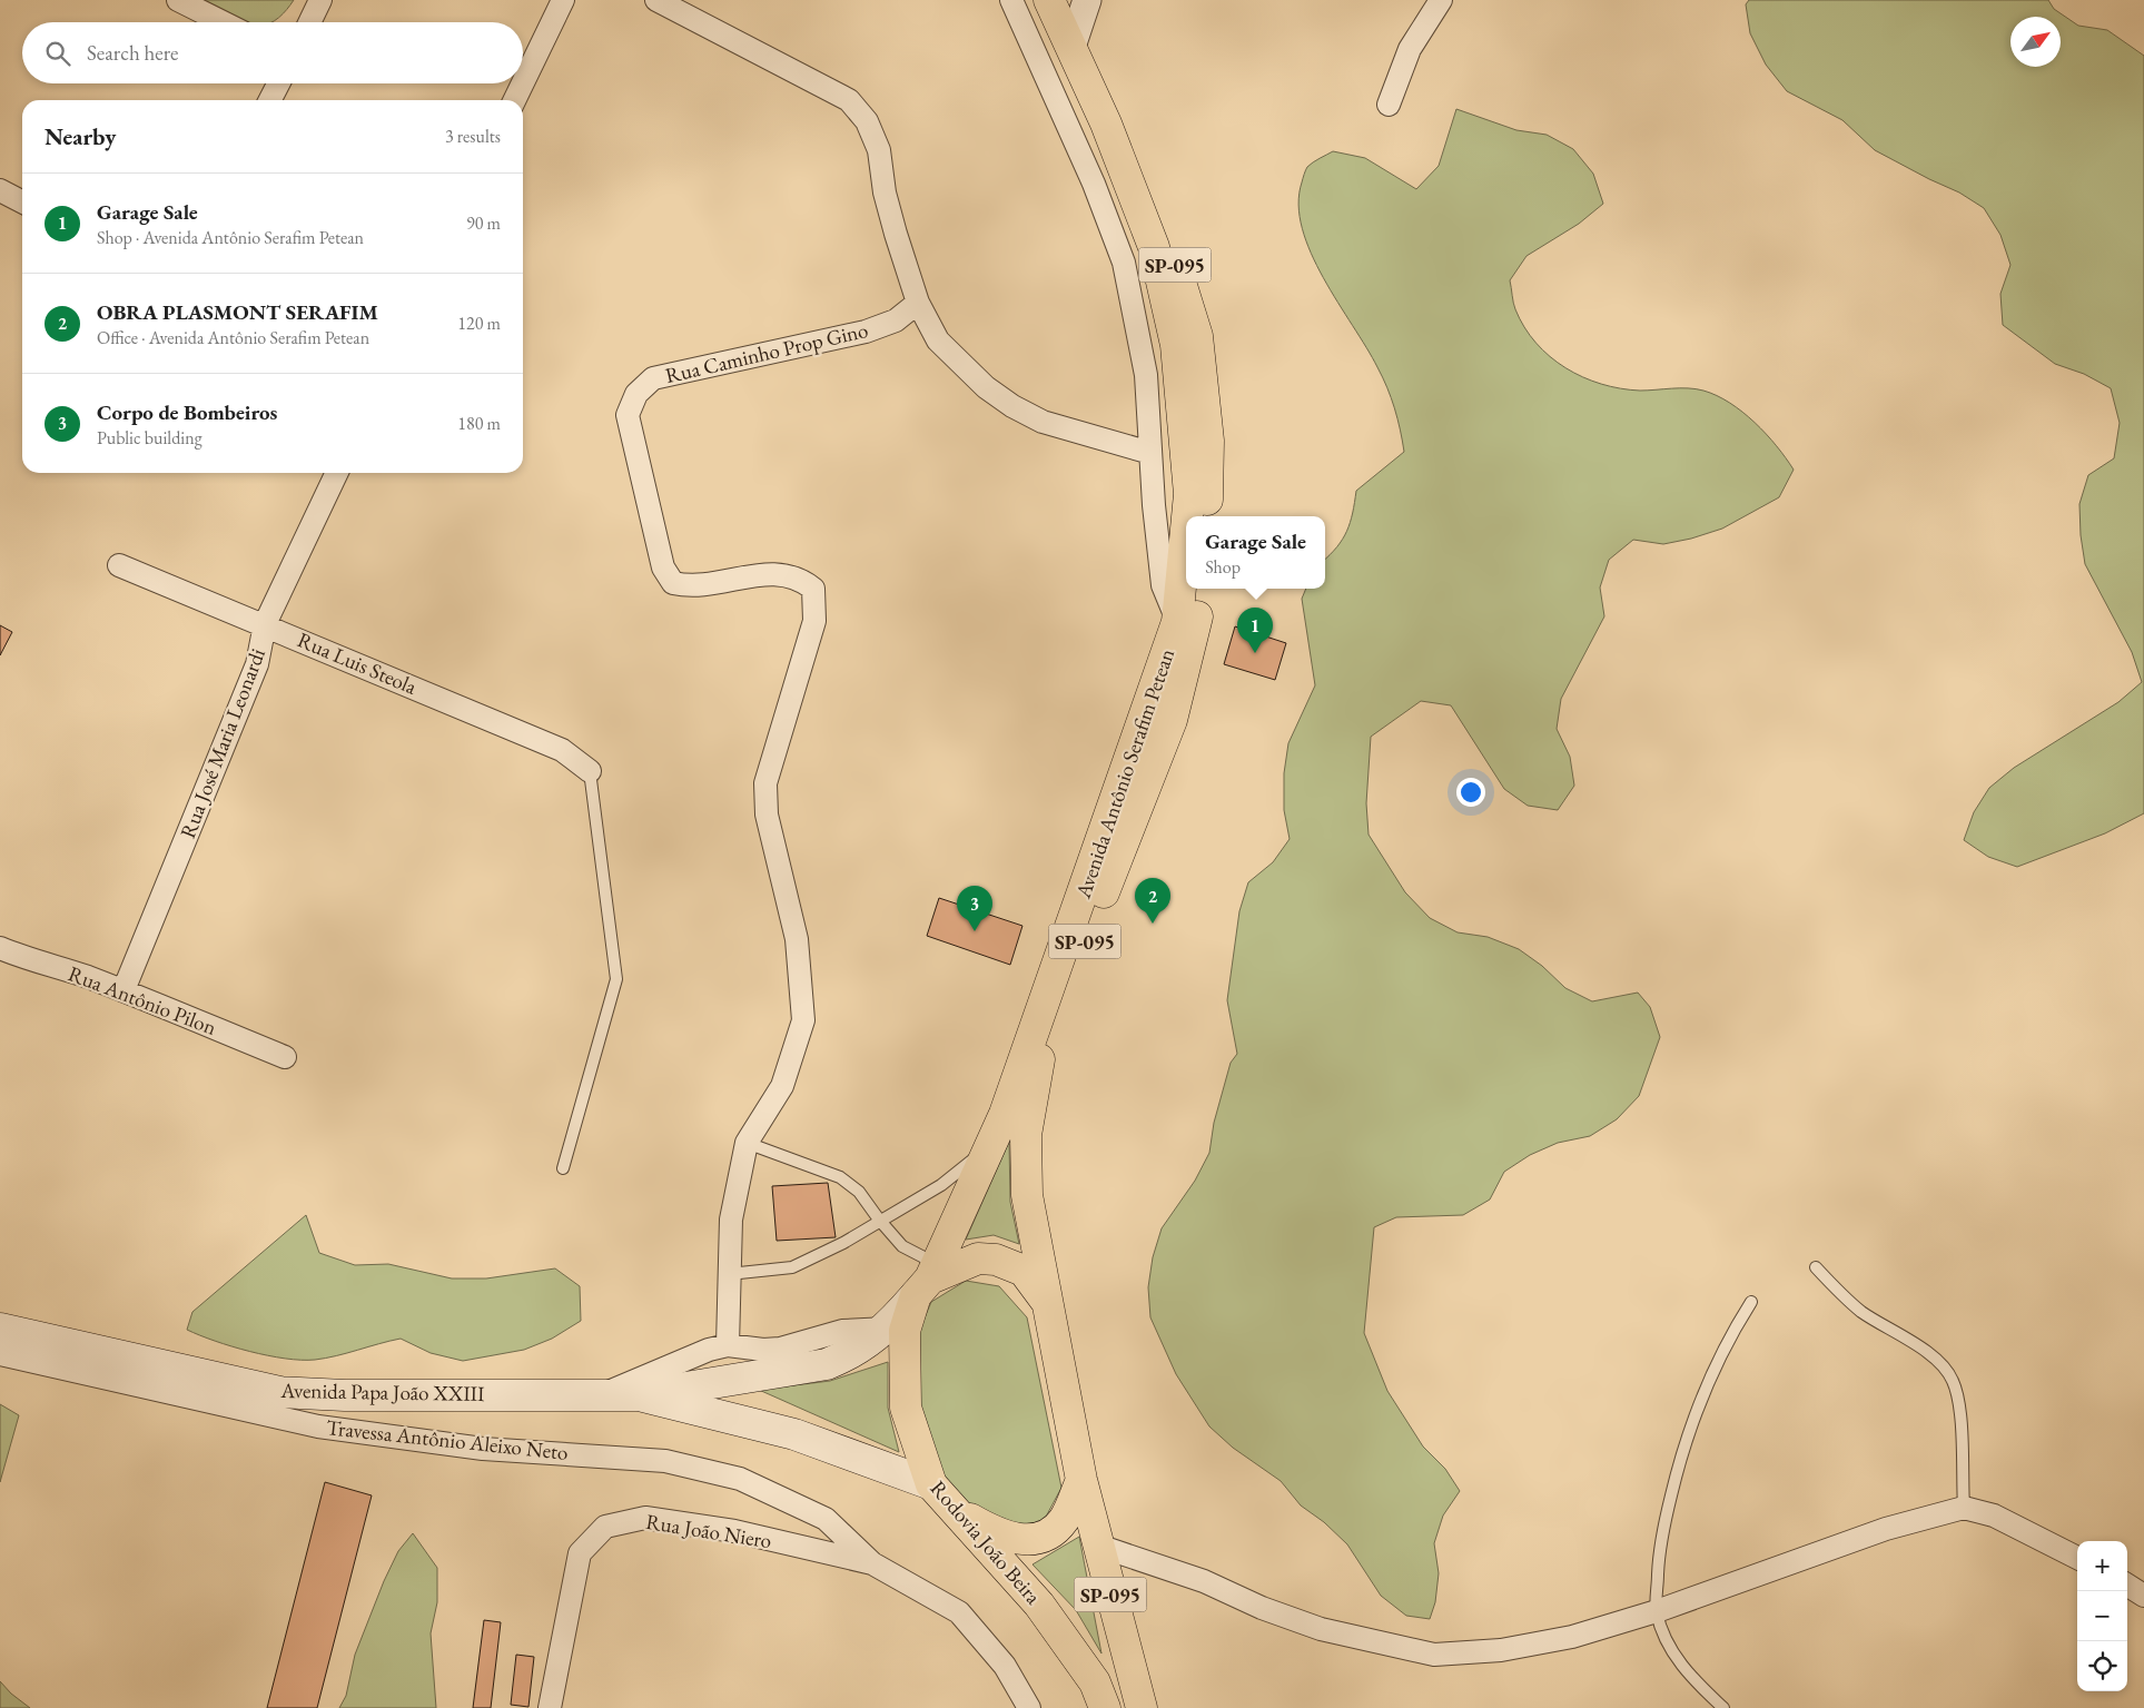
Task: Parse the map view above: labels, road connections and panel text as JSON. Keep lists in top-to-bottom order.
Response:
{
  "streets": {
    "main road": [
      "SP-095",
      "Avenida Antônio Serafim Petean",
      "Avenida Papa João XXIII",
      "Rodovia João Beira"
    ],
    "street": [
      "Rua Caminho Prop Gino",
      "Rua Luis Steola",
      "Rua José Maria Leonardi",
      "Rua Antônio Pilon",
      "Travessa Antônio Aleixo Neto",
      "Rua João Niero"
    ]
  },
  "crossings": [
    ["SP-095", "Avenida Antônio Serafim Petean"],
    ["Rua Luis Steola", "Rua José Maria Leonardi"],
    ["Rua José Maria Leonardi", "Rua Antônio Pilon"],
    ["Avenida Antônio Serafim Petean", "Rodovia João Beira"],
    ["Avenida Papa João XXIII", "Rodovia João Beira"],
    ["Travessa Antônio Aleixo Neto", "Rua João Niero"]
  ],
  "north": "top right",
  "page": {
    "search": "Search here",
    "heading": ["Nearby", "3 results"],
    "list": [
      {
        "mark": "1",
        "name": "Garage Sale",
        "note": "Shop · Avenida Antônio Serafim Petean",
        "value": "90 m"
      },
      {
        "mark": "2",
        "name": "OBRA PLASMONT SERAFIM",
        "note": "Office · Avenida Antônio Serafim Petean",
        "value": "120 m"
      },
      {
        "mark": "3",
        "name": "Corpo de Bombeiros",
        "note": "Public building",
        "value": "180 m"
      }
    ],
    "popup": ["Garage Sale", "Shop"],
    "pins": ["1", "2", "3"],
    "map_buttons": ["+", "−"]
  }
}
